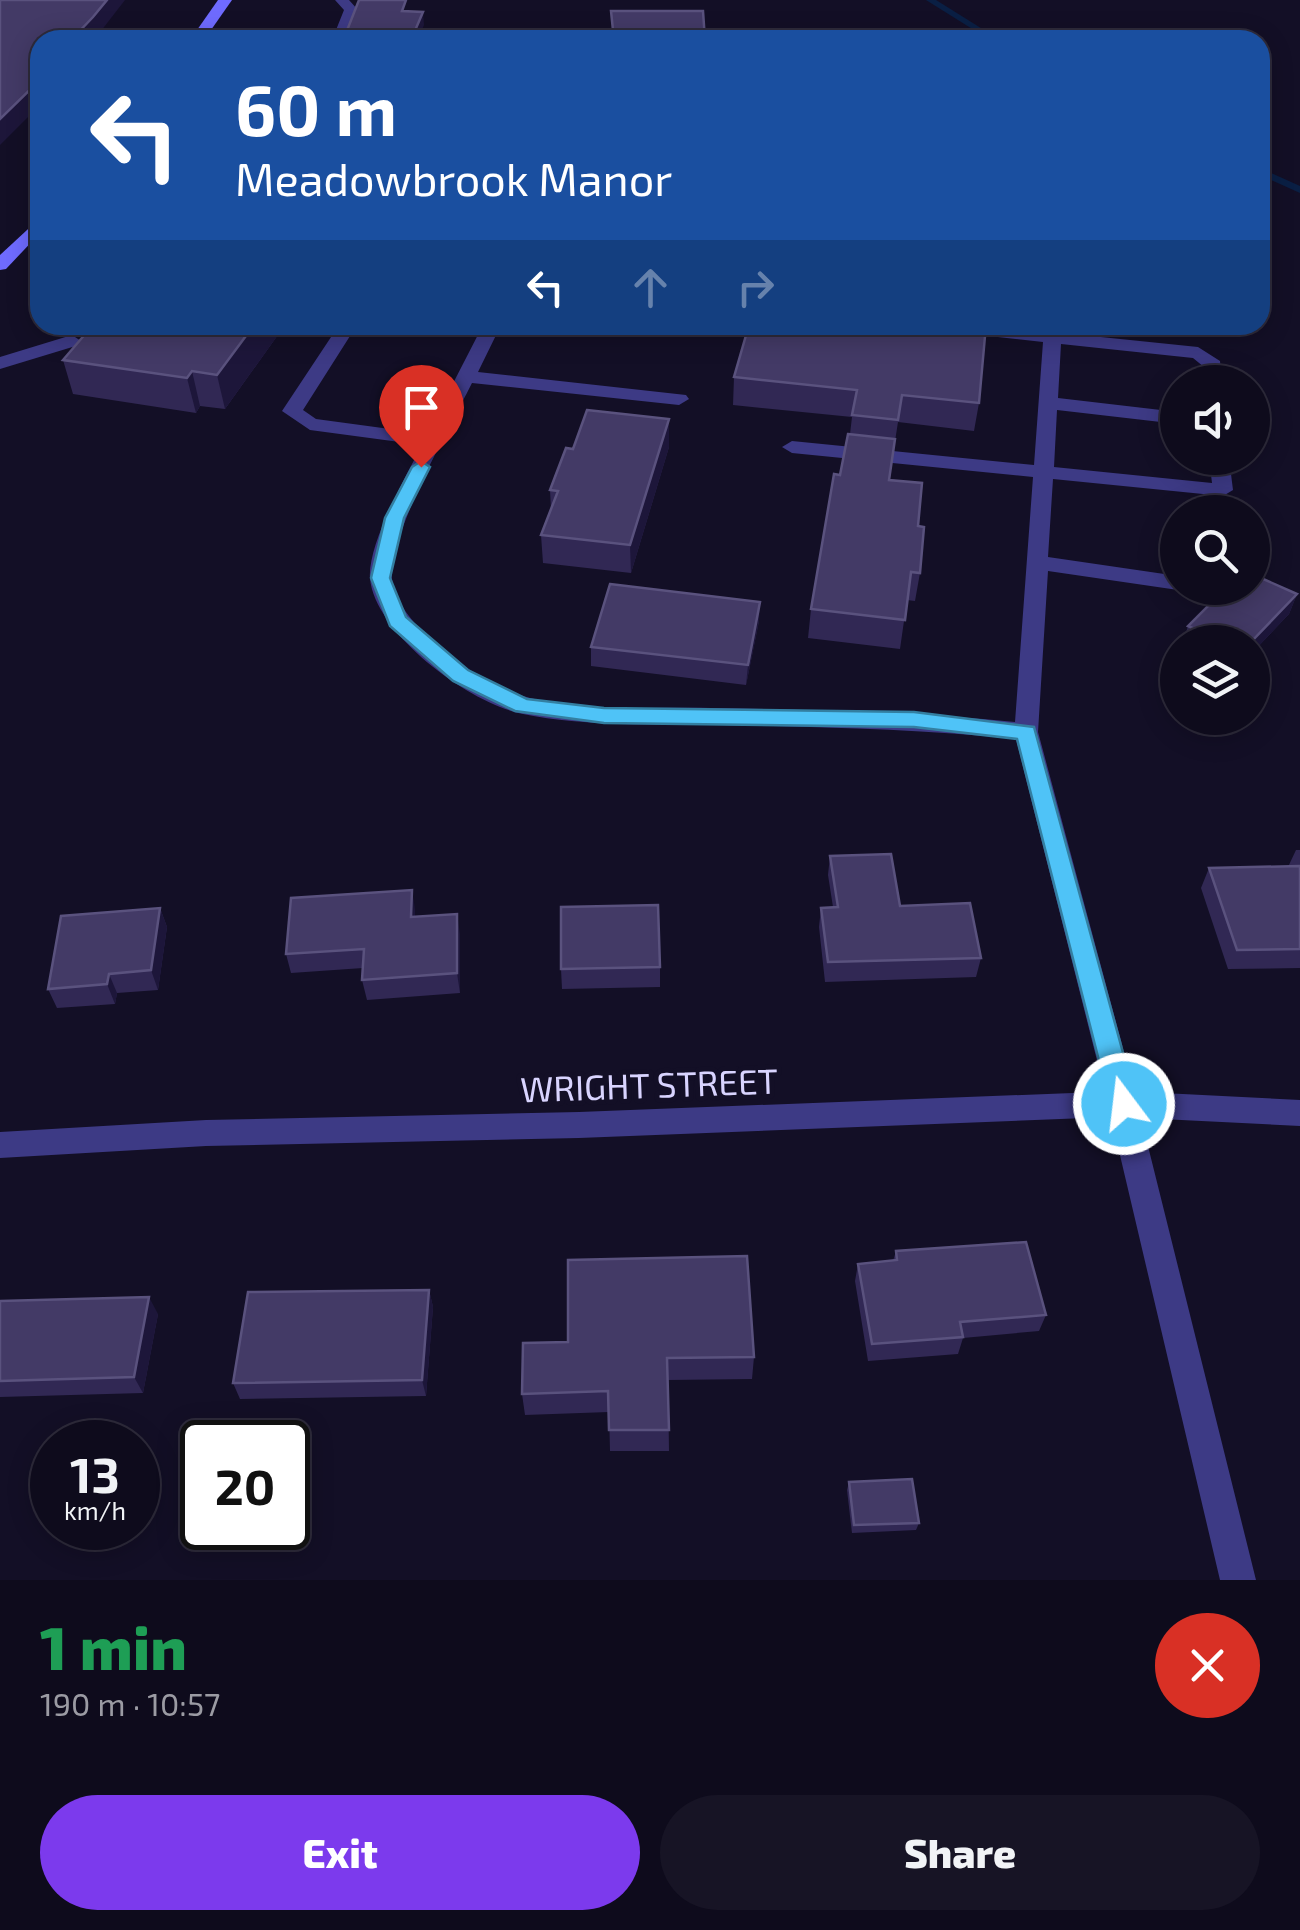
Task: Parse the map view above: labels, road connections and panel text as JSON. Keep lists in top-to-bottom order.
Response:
{
  "streets": {
    "street": ["WRIGHT STREET"]
  },
  "page": {
    "turn": ["60 m", "Meadowbrook Manor"],
    "speed": "13 km/h",
    "limit": "20",
    "heading": ["1 min", "190 m · 10:57"],
    "buttons": ["Exit", "Share"]
  }
}
